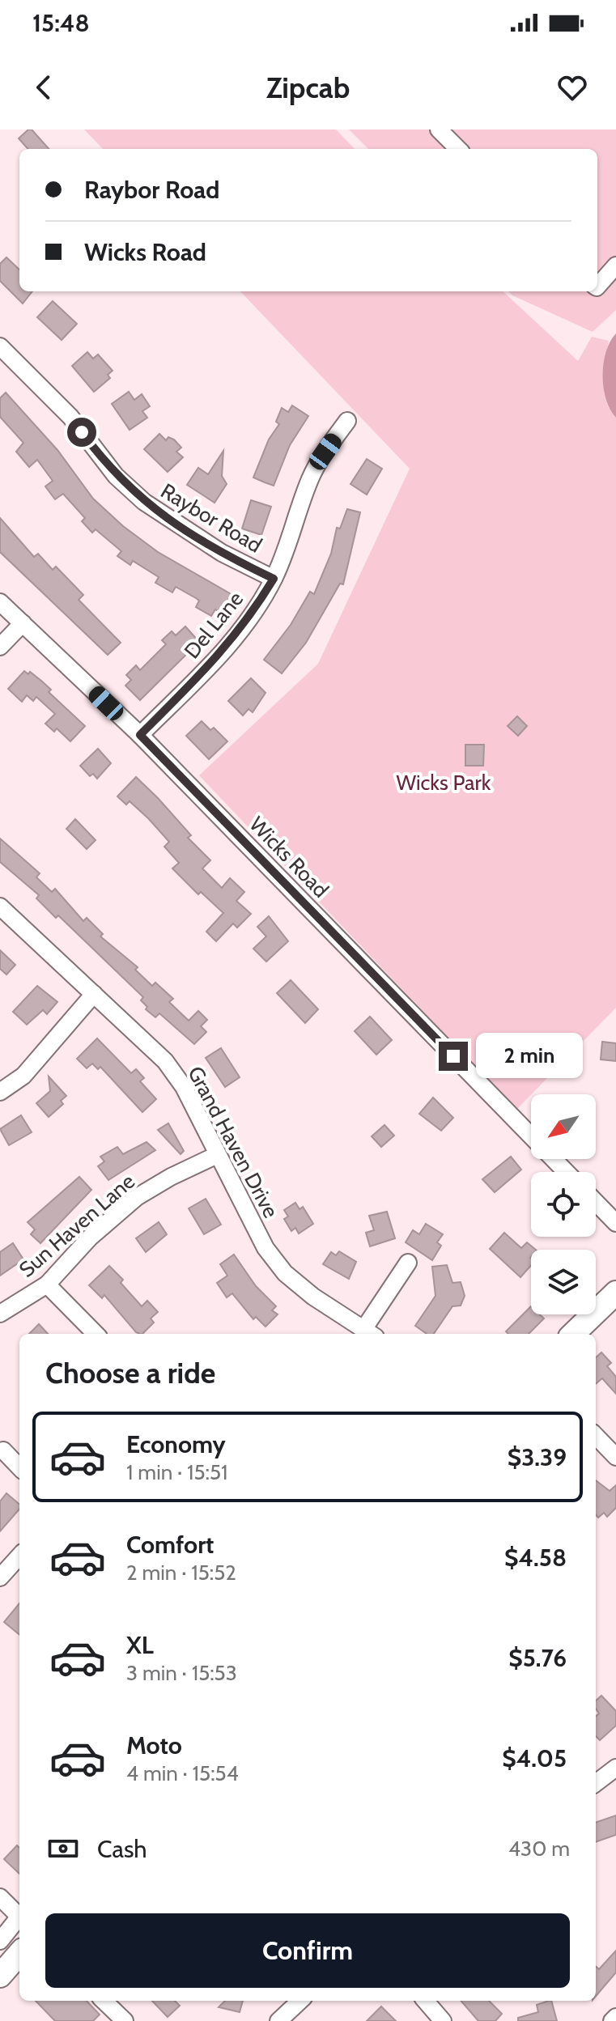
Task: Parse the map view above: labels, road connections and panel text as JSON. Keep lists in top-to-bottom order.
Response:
{
  "streets": {
    "street": [
      "Raybor Road",
      "Del Lane",
      "Wicks Road",
      "Grand Haven Drive",
      "Sun Haven Lane"
    ]
  },
  "crossings": [
    ["Raybor Road", "Del Lane"],
    ["Del Lane", "Wicks Road"],
    ["Grand Haven Drive", "Sun Haven Lane"]
  ],
  "parks": ["Wicks Park"],
  "north": "bottom left",
  "page": {
    "status": "15:48",
    "header": "Zipcab",
    "banner": ["Raybor Road", "Wicks Road"],
    "bubble": "2 min",
    "heading": "Choose a ride",
    "list": [
      {
        "name": "Economy",
        "note": "1 min · 15:51",
        "value": "$3.39"
      },
      {
        "name": "Comfort",
        "note": "2 min · 15:52",
        "value": "$4.58"
      },
      {
        "name": "XL",
        "note": "3 min · 15:53",
        "value": "$5.76"
      },
      {
        "name": "Moto",
        "note": "4 min · 15:54",
        "value": "$4.05"
      }
    ],
    "pay": ["Cash", "430 m"],
    "buttons": "Confirm"
  }
}
